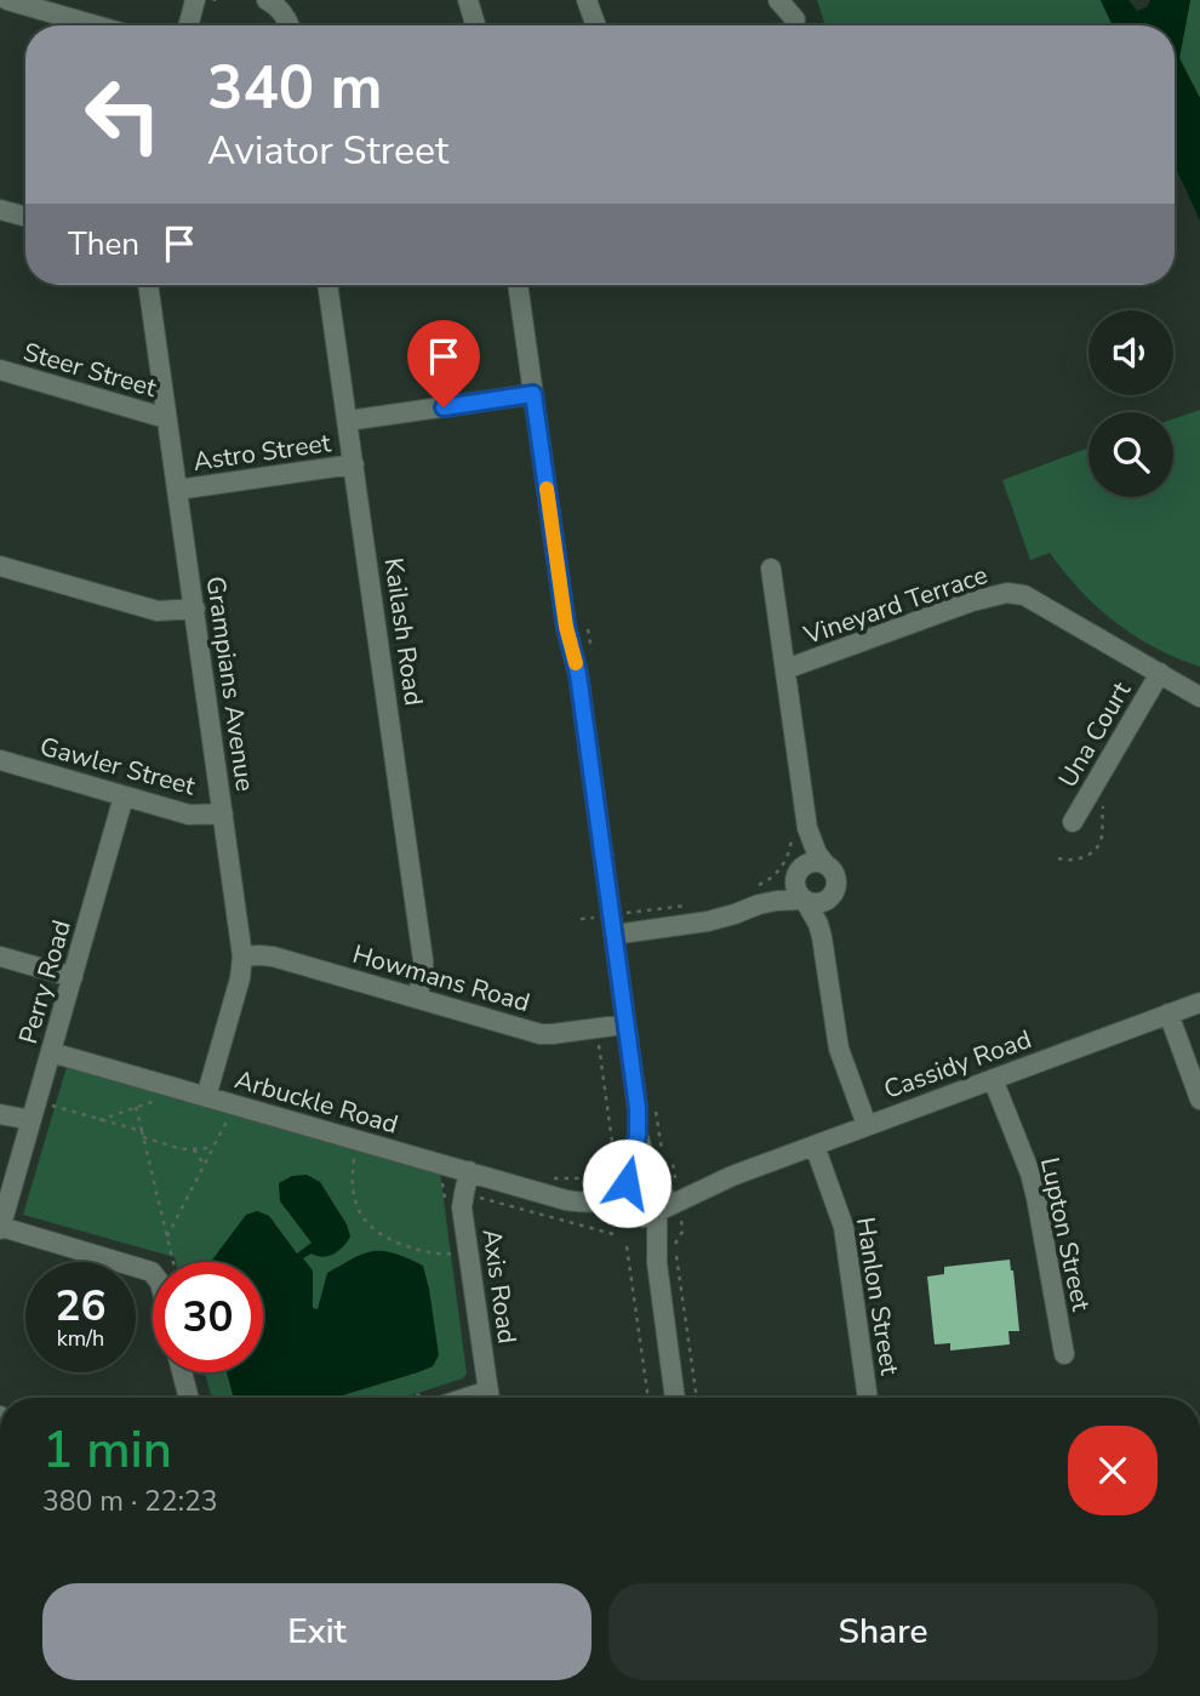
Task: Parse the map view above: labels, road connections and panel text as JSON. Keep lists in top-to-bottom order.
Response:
{
  "streets": {
    "street": [
      "Steer Street",
      "Astro Street",
      "Vineyard Terrace",
      "Kailash Road",
      "Grampians Avenue",
      "Una Court",
      "Gawler Street",
      "Howmans Road",
      "Perry Road",
      "Cassidy Road",
      "Arbuckle Road",
      "Lupton Street",
      "Axis Road",
      "Hanlon Street"
    ]
  },
  "crossings": [
    ["Steer Street", "Grampians Avenue"],
    ["Astro Street", "Kailash Road"],
    ["Astro Street", "Grampians Avenue"],
    ["Vineyard Terrace", "Una Court"],
    ["Kailash Road", "Howmans Road"],
    ["Grampians Avenue", "Gawler Street"],
    ["Grampians Avenue", "Howmans Road"],
    ["Grampians Avenue", "Arbuckle Road"],
    ["Gawler Street", "Perry Road"],
    ["Perry Road", "Arbuckle Road"],
    ["Cassidy Road", "Arbuckle Road"],
    ["Cassidy Road", "Lupton Street"],
    ["Cassidy Road", "Hanlon Street"],
    ["Arbuckle Road", "Axis Road"]
  ],
  "page": {
    "turn": ["340 m", "Aviator Street"],
    "then": "Then",
    "speed": "26 km/h",
    "limit": "30",
    "heading": ["1 min", "380 m · 22:23"],
    "buttons": ["Exit", "Share"]
  }
}
